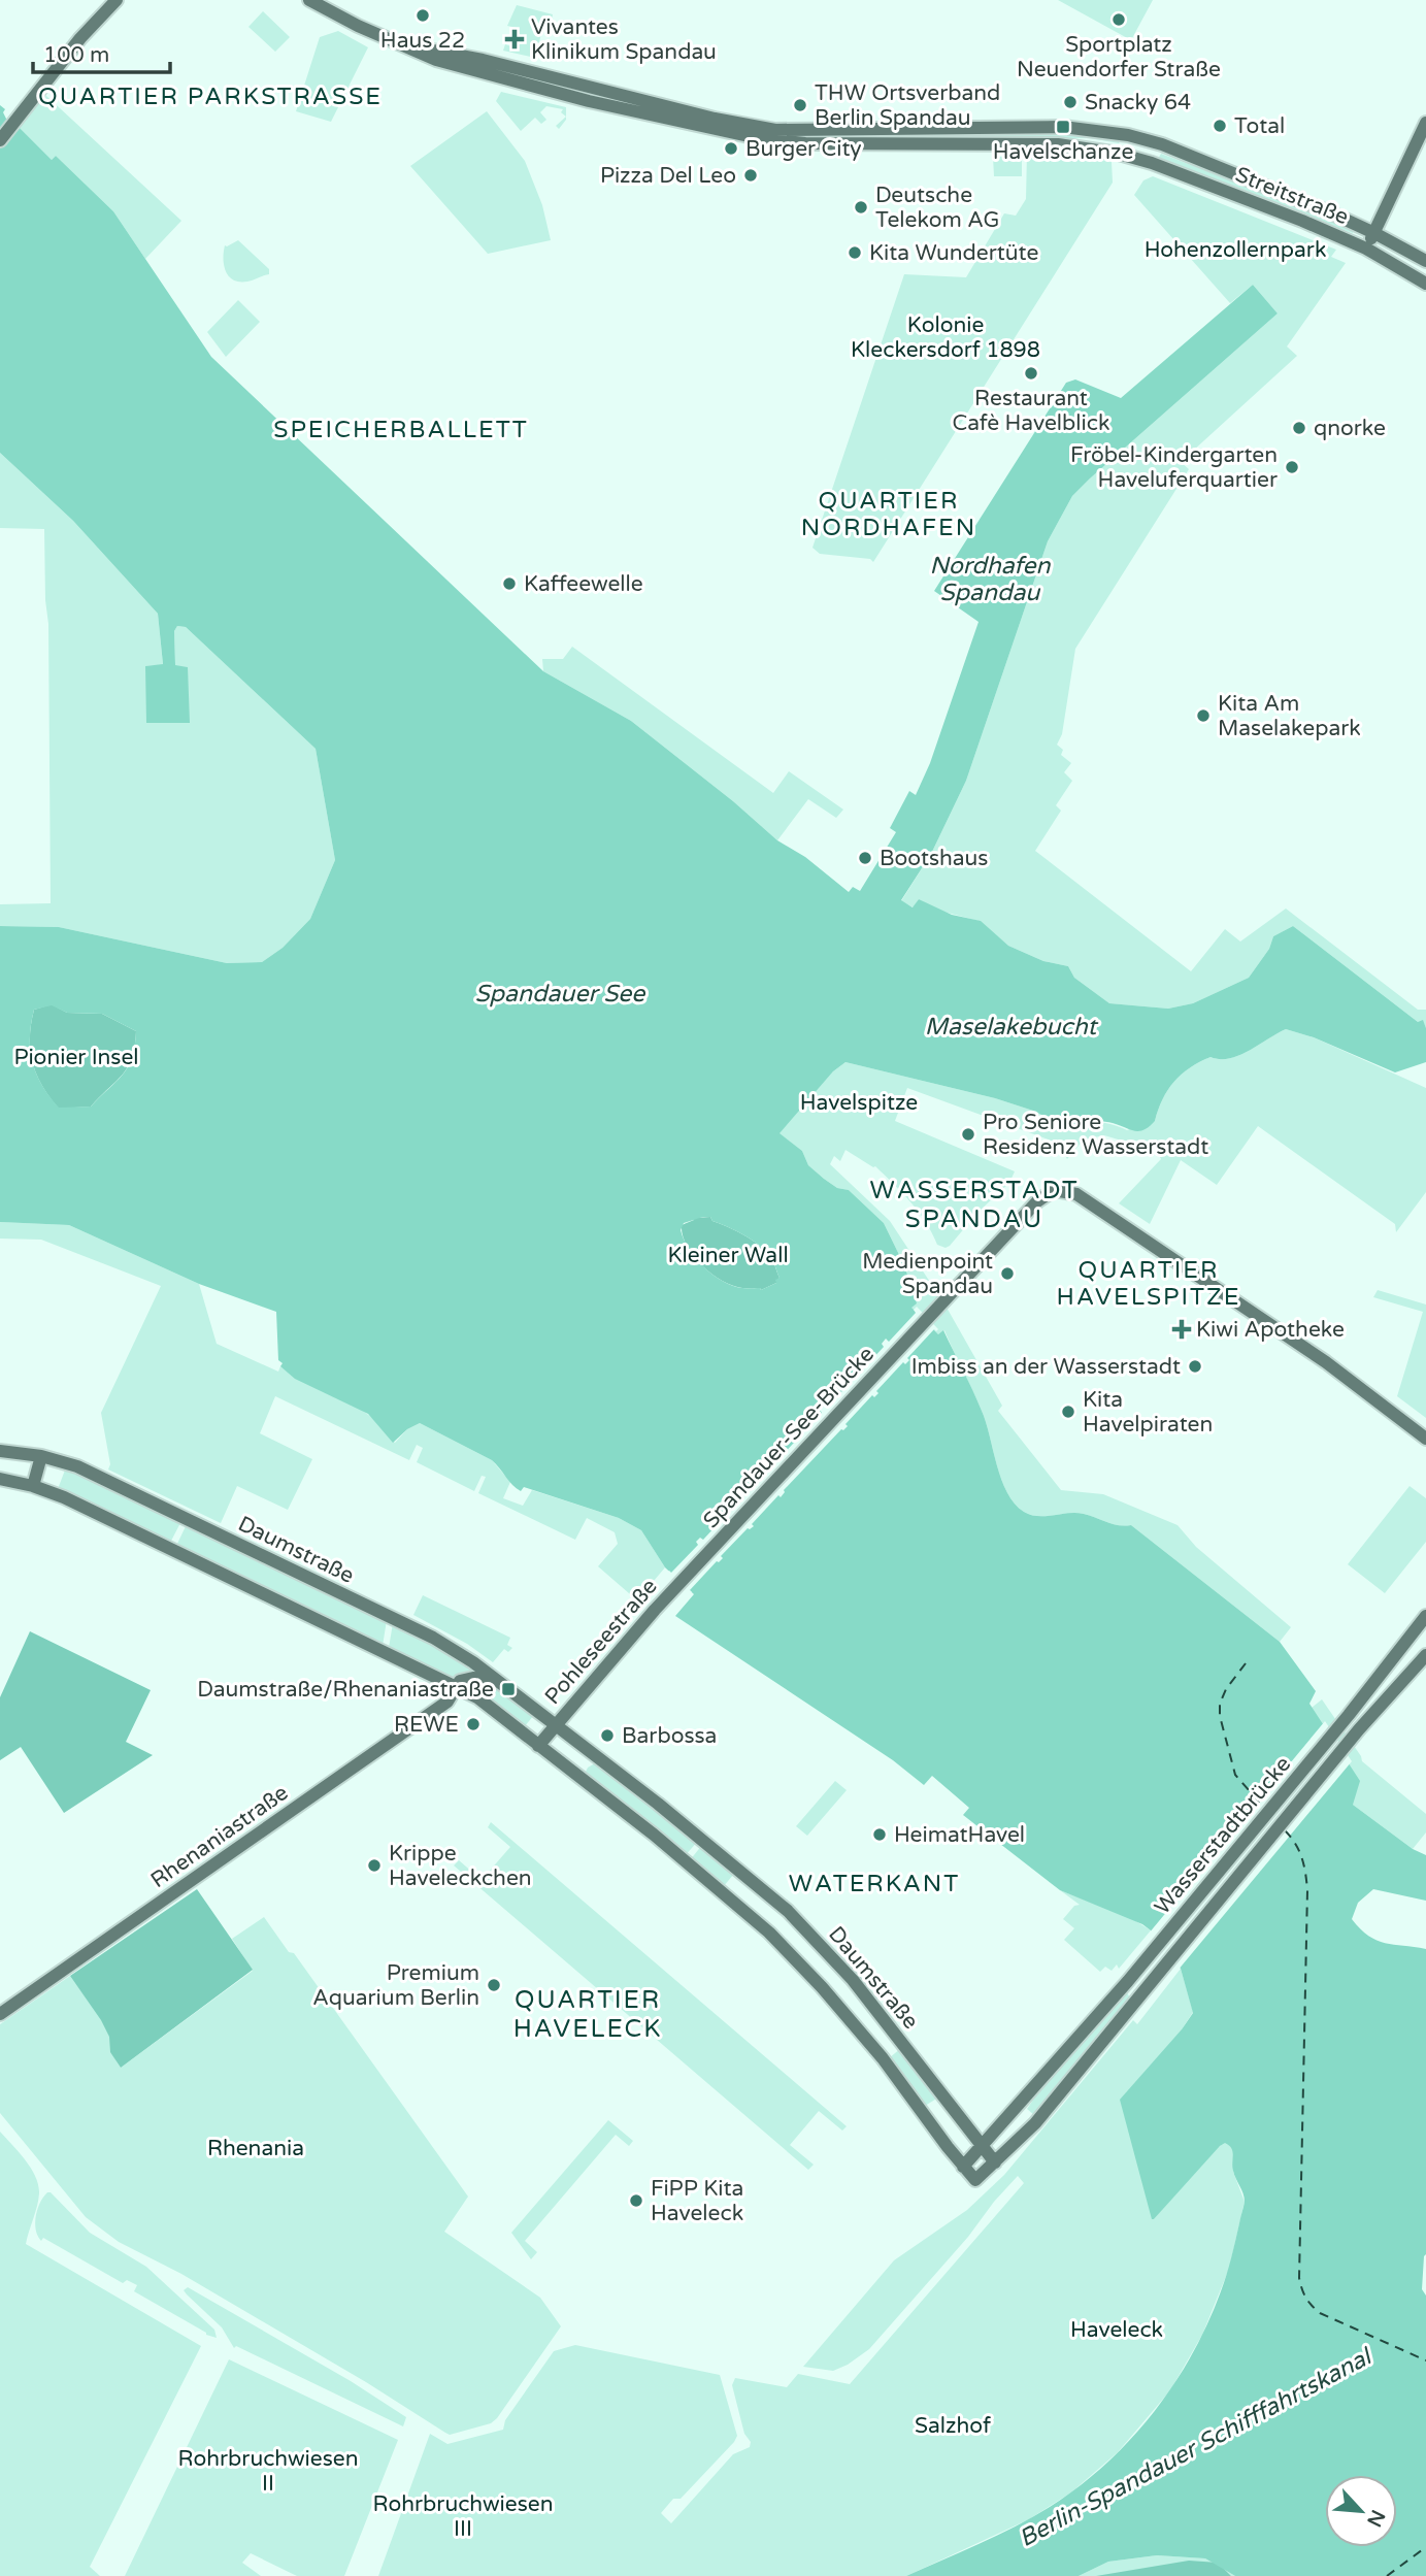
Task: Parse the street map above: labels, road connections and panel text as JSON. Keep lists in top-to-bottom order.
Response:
{
  "streets": {
    "main road": [
      "Streitstraße",
      "Spandauer-See-Brücke",
      "Daumstraße",
      "Pohleseestraße",
      "Wasserstadtbrücke",
      "Rhenaniastraße"
    ]
  },
  "crossings": [
    ["Spandauer-See-Brücke", "Pohleseestraße"],
    ["Daumstraße", "Pohleseestraße"],
    ["Daumstraße", "Wasserstadtbrücke"],
    ["Daumstraße", "Rhenaniastraße"]
  ],
  "districts": [
    "QUARTIER PARKSTRASSE",
    "SPEICHERBALLETT",
    "QUARTIER NORDHAFEN",
    "WASSERSTADT SPANDAU",
    "QUARTIER HAVELSPITZE",
    "WATERKANT",
    "QUARTIER HAVELECK"
  ],
  "water": [
    "Nordhafen Spandau",
    "Spandauer See",
    "Maselakebucht",
    "Berlin-Spandauer Schifffahrtskanal"
  ],
  "parks": [
    "Hohenzollernpark",
    "Kolonie Kleckersdorf 1898",
    "Pionier Insel",
    "Havelspitze",
    "Kleiner Wall",
    "Rhenania",
    "Haveleck",
    "Salzhof",
    "Rohrbruchwiesen II",
    "Rohrbruchwiesen III"
  ],
  "places": {
    "other": [
      "Haus 22",
      "Sportplatz Neuendorfer Straße",
      "Snacky 64",
      "THW Ortsverband Berlin Spandau",
      "Total",
      "Burger City",
      "Pizza Del Leo",
      "Deutsche Telekom AG",
      "Kita Wundertüte",
      "Restaurant Cafè Havelblick",
      "qnorke",
      "Fröbel-Kindergarten Haveluferquartier",
      "Kaffeewelle",
      "Kita Am Maselakepark",
      "Bootshaus",
      "Pro Seniore Residenz Wasserstadt",
      "Medienpoint Spandau",
      "Imbiss an der Wasserstadt",
      "Kita Havelpiraten",
      "REWE",
      "Barbossa",
      "HeimatHavel",
      "Krippe Haveleckchen",
      "Premium Aquarium Berlin",
      "FiPP Kita Haveleck"
    ],
    "health": ["Vivantes Klinikum Spandau", "Kiwi Apotheke"],
    "transit": ["Havelschanze", "Daumstraße/Rhenaniastraße"]
  },
  "scale_bar": "100 m",
  "north": "bottom right"
}
